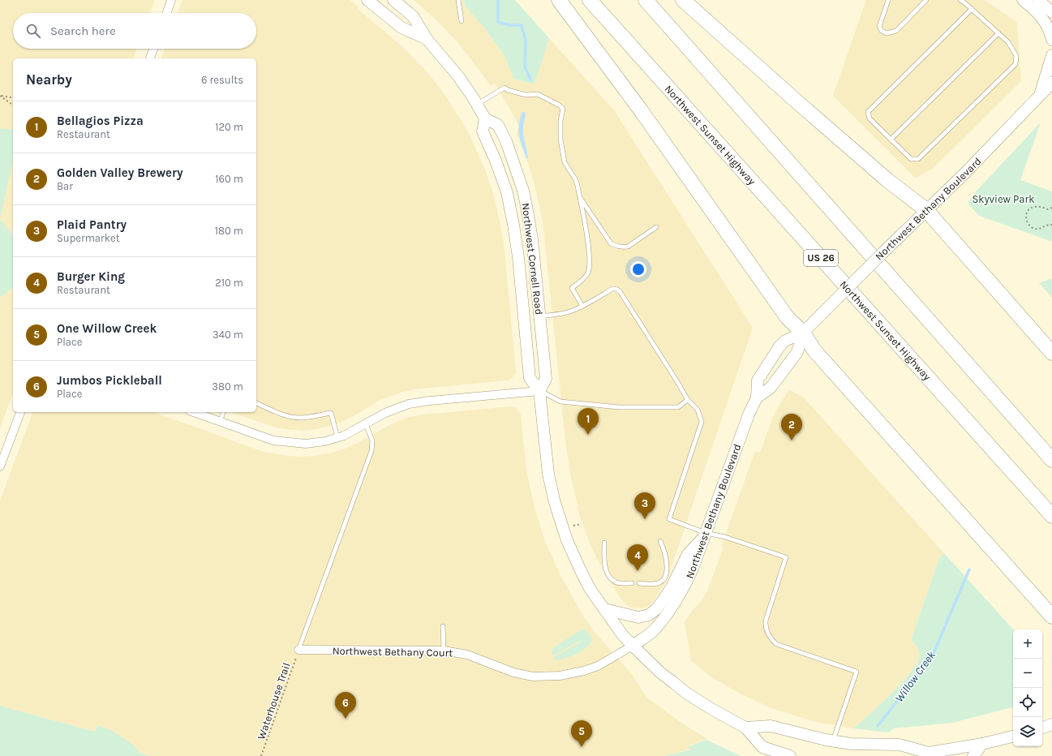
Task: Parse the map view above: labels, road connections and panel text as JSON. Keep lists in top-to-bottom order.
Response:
{
  "streets": {
    "highway": ["Northwest Sunset Highway", "US 26"],
    "main road": ["Northwest Bethany Boulevard", "Northwest Cornell Road"],
    "street": ["Northwest Bethany Court"],
    "path": ["Waterhouse Trail"]
  },
  "crossings": [
    ["Northwest Bethany Boulevard", "Northwest Cornell Road"],
    ["Northwest Bethany Boulevard", "Northwest Bethany Court"],
    ["Northwest Cornell Road", "Northwest Bethany Court"],
    ["Northwest Bethany Court", "Waterhouse Trail"]
  ],
  "water": ["Willow Creek"],
  "parks": ["Skyview Park"],
  "page": {
    "search": "Search here",
    "heading": ["Nearby", "6 results"],
    "list": [
      {
        "mark": "1",
        "name": "Bellagios Pizza",
        "note": "Restaurant",
        "value": "120 m"
      },
      {
        "mark": "2",
        "name": "Golden Valley Brewery",
        "note": "Bar",
        "value": "160 m"
      },
      {
        "mark": "3",
        "name": "Plaid Pantry",
        "note": "Supermarket",
        "value": "180 m"
      },
      {
        "mark": "4",
        "name": "Burger King",
        "note": "Restaurant",
        "value": "210 m"
      },
      {
        "mark": "5",
        "name": "One Willow Creek",
        "note": "Place",
        "value": "340 m"
      },
      {
        "mark": "6",
        "name": "Jumbos Pickleball",
        "note": "Place",
        "value": "380 m"
      }
    ],
    "pins": [
      "1",
      "2",
      "3",
      "4",
      "6",
      "5"
    ],
    "map_buttons": ["+", "−"]
  }
}
